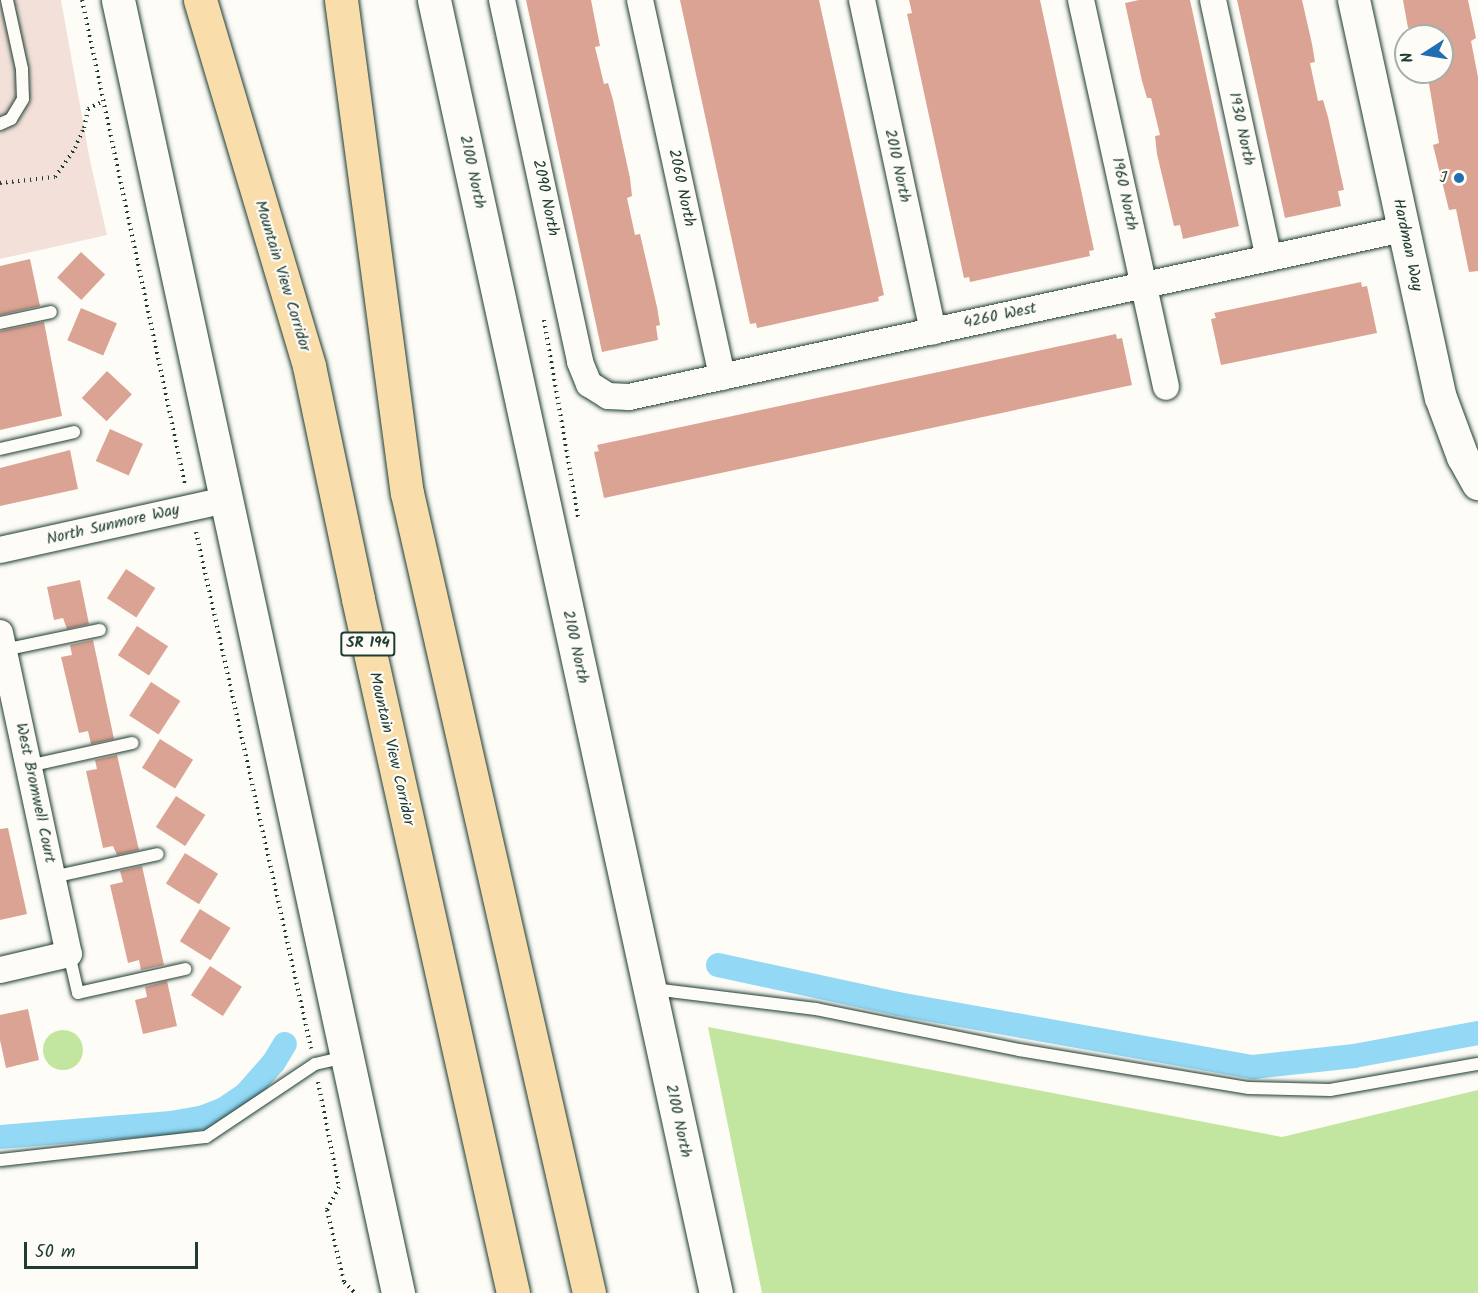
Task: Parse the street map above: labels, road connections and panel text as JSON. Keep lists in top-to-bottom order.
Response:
{
  "streets": {
    "highway": ["Mountain View Corridor", "SR 194"],
    "main road": ["2100 North"],
    "street": [
      "1930 North",
      "2010 North",
      "2060 North",
      "1960 North",
      "2090 North",
      "Hardman Way",
      "4260 West",
      "North Sunmore Way",
      "West Bromwell Court"
    ]
  },
  "crossings": [
    ["1930 North", "4260 West"],
    ["2010 North", "4260 West"],
    ["2060 North", "4260 West"],
    ["1960 North", "4260 West"],
    ["2090 North", "4260 West"],
    ["Hardman Way", "4260 West"]
  ],
  "places": ["J"],
  "scale_bar": "50 m",
  "north": "left"
}
